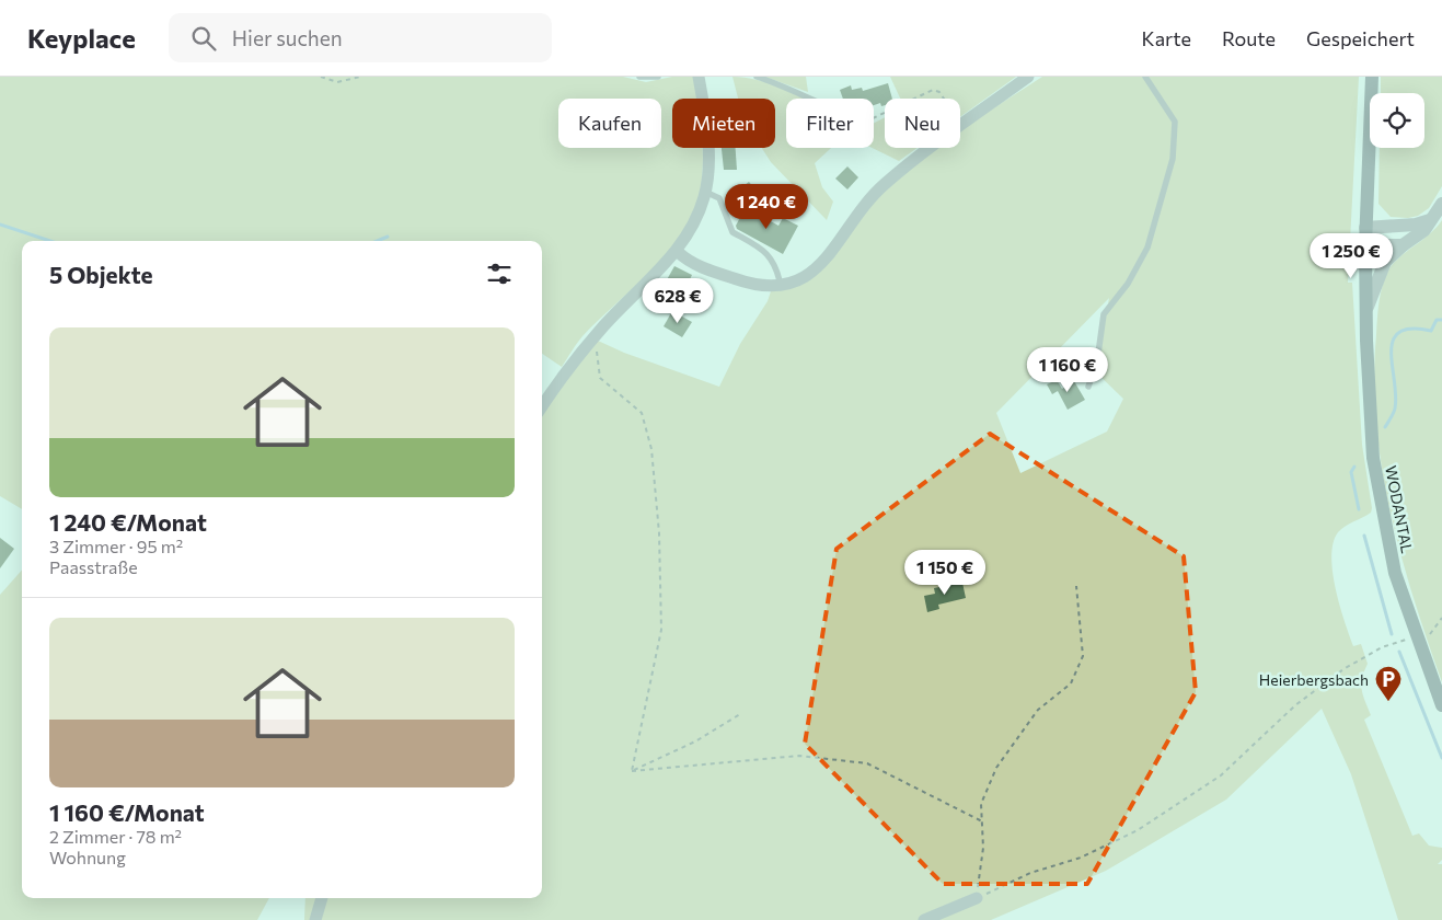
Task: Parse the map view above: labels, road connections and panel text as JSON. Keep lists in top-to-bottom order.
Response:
{
  "streets": {
    "main road": ["WODANTAL"]
  },
  "places": {
    "parking": ["Heierbergsbach"]
  },
  "page": {
    "header": "Keyplace",
    "search": "Hier suchen",
    "nav": ["Karte", "Route", "Gespeichert"],
    "chip": [
      "Kaufen",
      "Mieten",
      "Filter",
      "Neu"
    ],
    "price": [
      "1 240 €",
      "1 250 €",
      "628 €",
      "1 160 €",
      "1 150 €"
    ],
    "heading": "5 Objekte",
    "list": [
      {
        "name": "1 240 €/Monat",
        "note": "3 Zimmer · 95 m² · Paasstraße"
      },
      {
        "name": "1 160 €/Monat",
        "note": "2 Zimmer · 78 m² · Wohnung"
      }
    ]
  }
}
